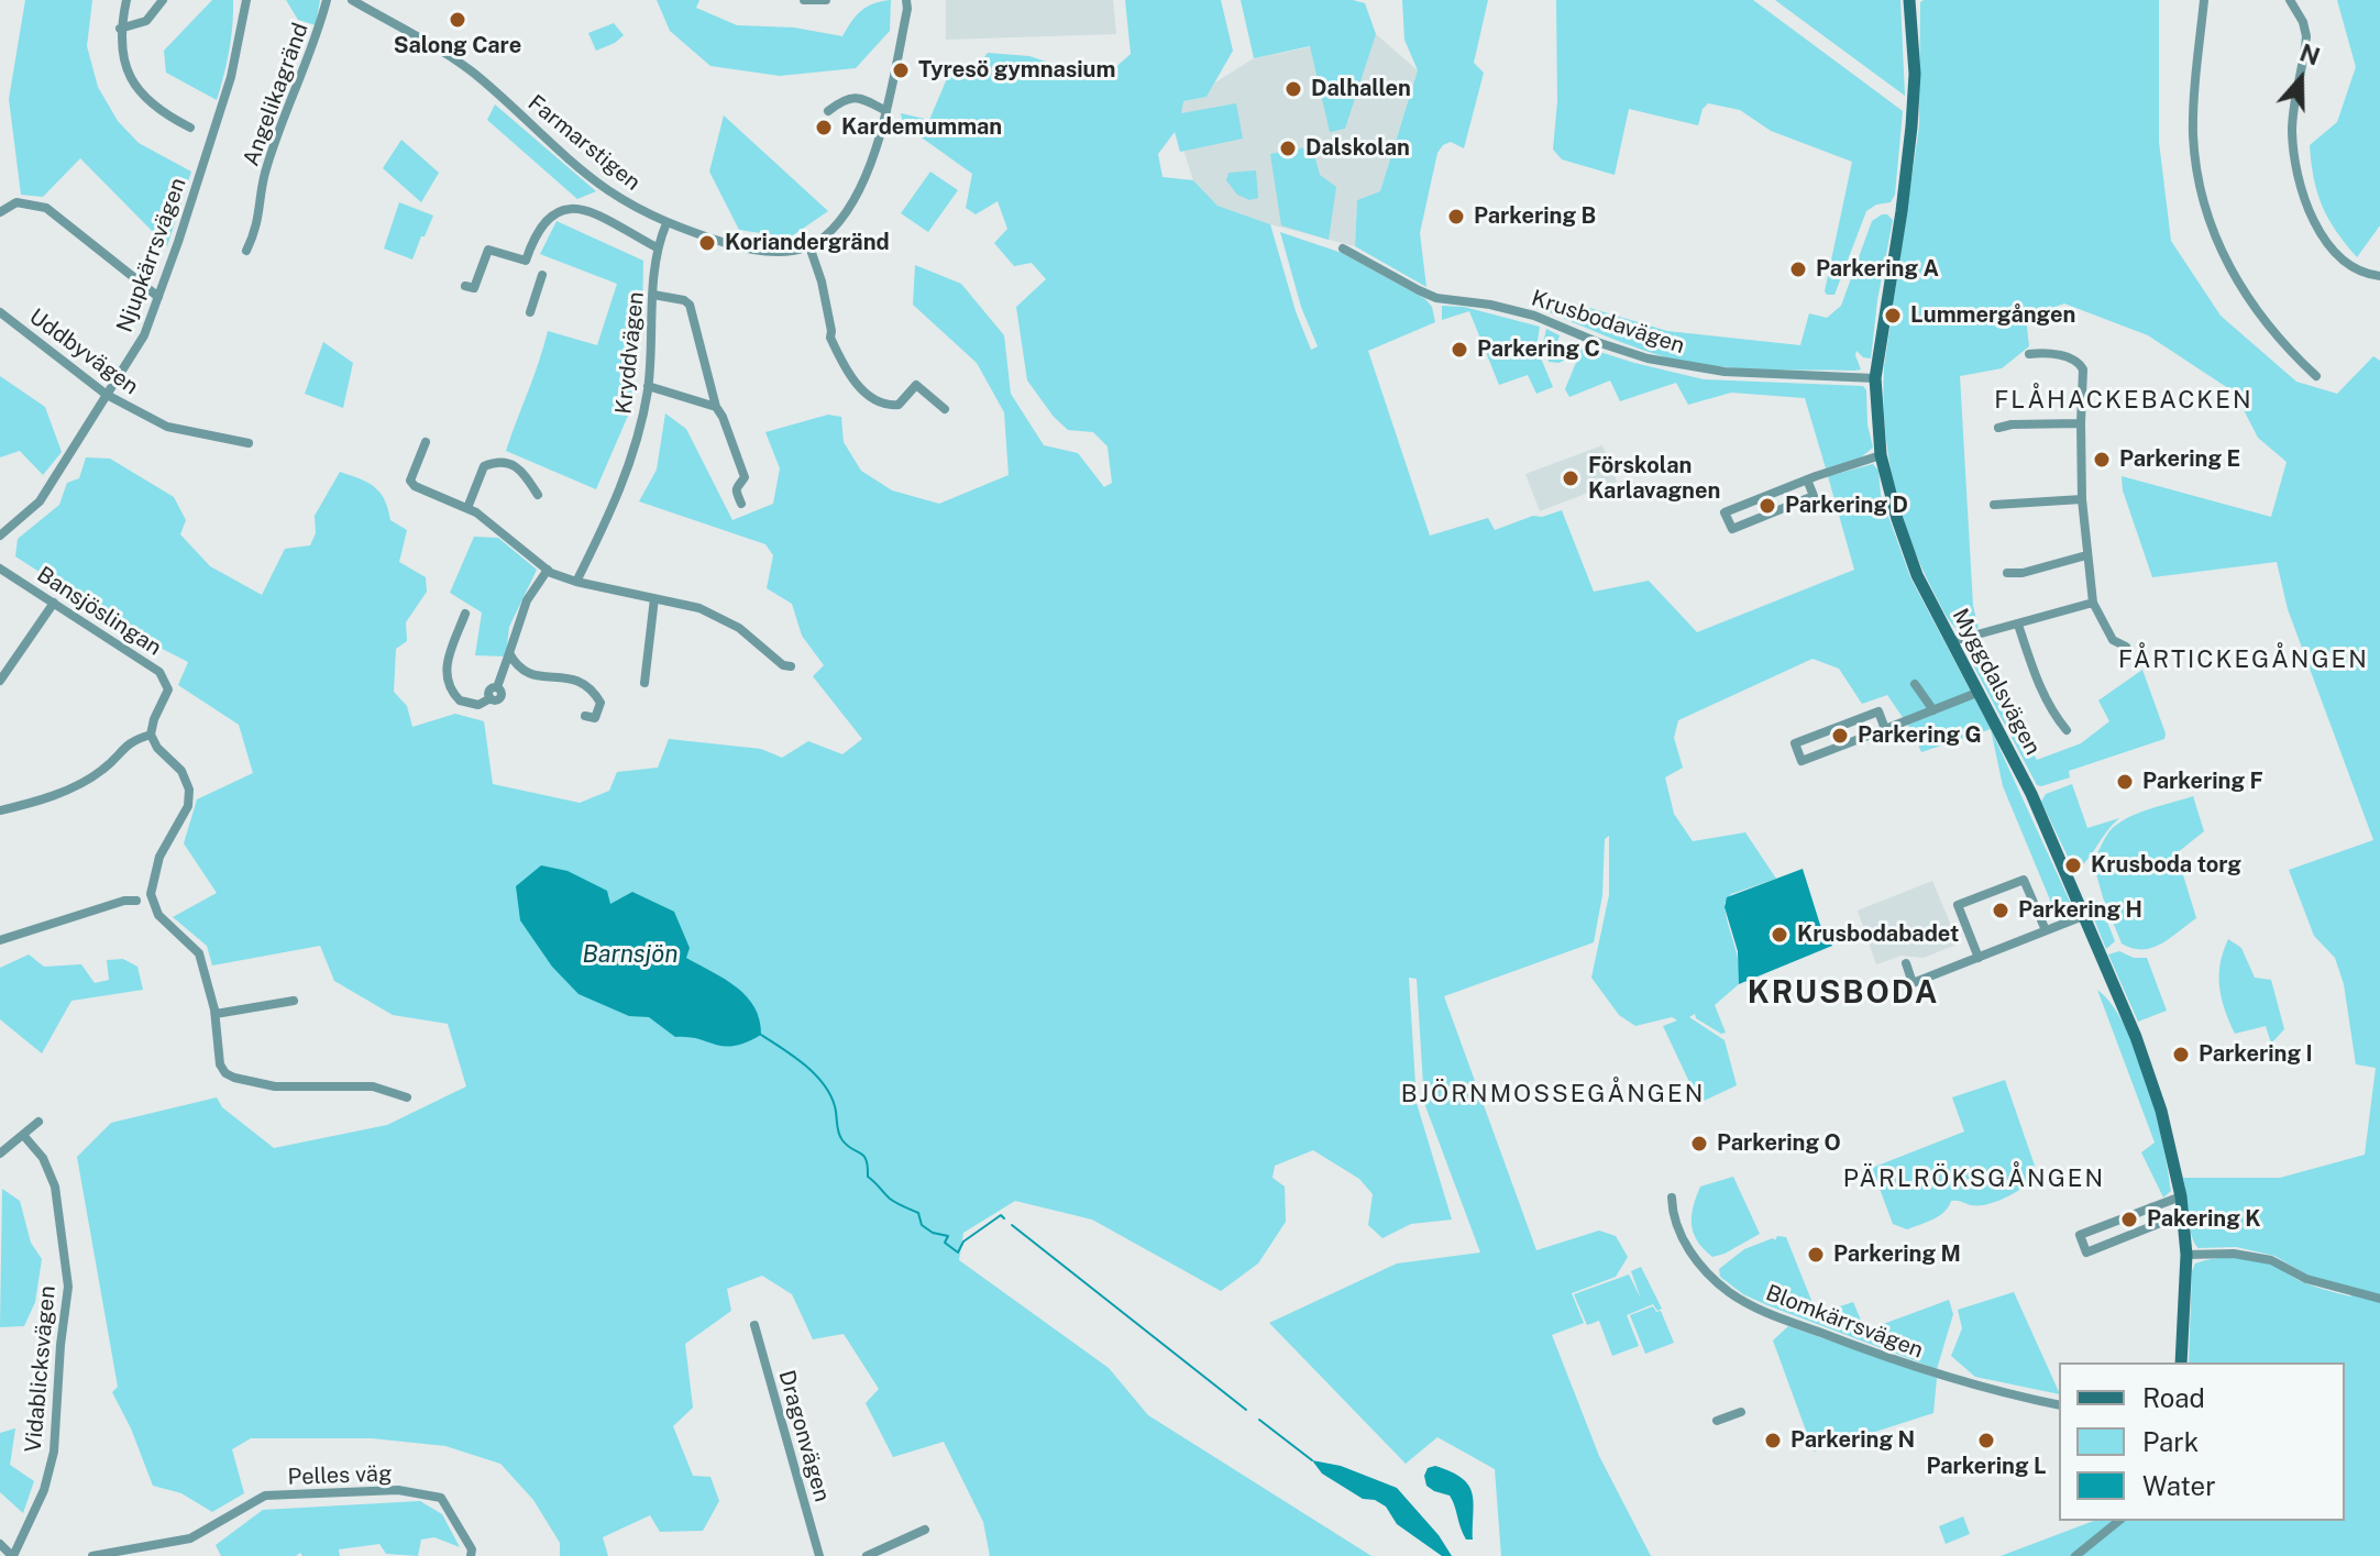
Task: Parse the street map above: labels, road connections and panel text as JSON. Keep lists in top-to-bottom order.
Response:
{
  "streets": {
    "street": [
      "Angelikagränd",
      "Farmarstigen",
      "Njupkärrsvägen",
      "Krusbodavägen",
      "Uddbyvägen",
      "Kryddvägen",
      "Bansjöslingan",
      "Myggdalsvägen",
      "Blomkärrsvägen",
      "Vidablicksvägen",
      "Dragonvägen",
      "Pelles väg"
    ]
  },
  "crossings": [
    ["Farmarstigen", "Kryddvägen"],
    ["Njupkärrsvägen", "Uddbyvägen"],
    ["Krusbodavägen", "Myggdalsvägen"]
  ],
  "districts": [
    "FLÅHACKEBACKEN",
    "FÅRTICKEGÅNGEN",
    "KRUSBODA",
    "BJÖRNMOSSEGÅNGEN",
    "PÄRLRÖKSGÅNGEN"
  ],
  "water": ["Barnsjön"],
  "places": [
    "Salong Care",
    "Tyresö gymnasium",
    "Dalhallen",
    "Kardemumman",
    "Dalskolan",
    "Parkering B",
    "Koriandergränd",
    "Parkering A",
    "Lummergången",
    "Parkering C",
    "Parkering E",
    "Förskolan Karlavagnen",
    "Parkering D",
    "Parkering G",
    "Parkering F",
    "Krusboda torg",
    "Parkering H",
    "Krusbodabadet",
    "Parkering I",
    "Parkering O",
    "Pakering K",
    "Parkering M",
    "Parkering N",
    "Parkering L"
  ],
  "legend": ["Road", "Park", "Water"],
  "north": "top"
}
